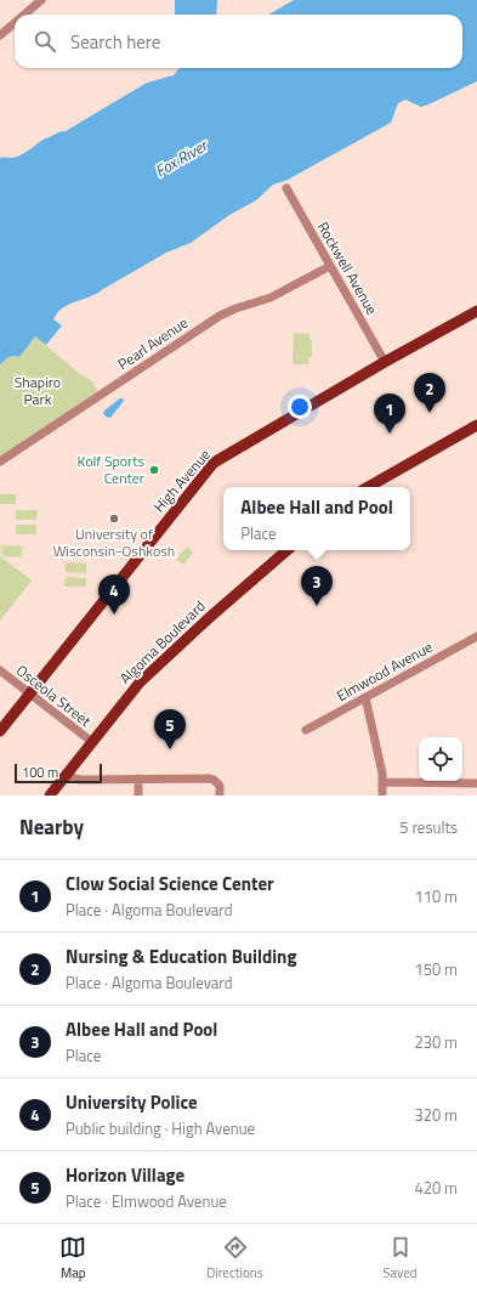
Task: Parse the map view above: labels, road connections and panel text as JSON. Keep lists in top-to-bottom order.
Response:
{
  "streets": {
    "main road": ["High Avenue", "Algoma Boulevard"],
    "street": [
      "Rockwell Avenue",
      "Pearl Avenue",
      "Elmwood Avenue",
      "Osceola Street"
    ]
  },
  "crossings": [
    ["Rockwell Avenue", "Pearl Avenue"],
    ["Rockwell Avenue", "High Avenue"],
    ["High Avenue", "Osceola Street"],
    ["Algoma Boulevard", "Osceola Street"]
  ],
  "water": ["Fox River"],
  "parks": ["Shapiro Park"],
  "places": ["Kolf Sports Center", "University of Wisconsin-Oshkosh"],
  "scale_bar": "100 m",
  "page": {
    "search": "Search here",
    "pins": [
      "2",
      "1",
      "3",
      "4",
      "5"
    ],
    "popup": ["Albee Hall and Pool", "Place"],
    "scale": "100 m",
    "heading": ["Nearby", "5 results"],
    "list": [
      {
        "mark": "1",
        "name": "Clow Social Science Center",
        "note": "Place · Algoma Boulevard",
        "value": "110 m"
      },
      {
        "mark": "2",
        "name": "Nursing & Education Building",
        "note": "Place · Algoma Boulevard",
        "value": "150 m"
      },
      {
        "mark": "3",
        "name": "Albee Hall and Pool",
        "note": "Place",
        "value": "230 m"
      },
      {
        "mark": "4",
        "name": "University Police",
        "note": "Public building · High Avenue",
        "value": "320 m"
      },
      {
        "mark": "5",
        "name": "Horizon Village",
        "note": "Place · Elmwood Avenue",
        "value": "420 m"
      }
    ],
    "nav": ["Map", "Directions", "Saved"]
  }
}
